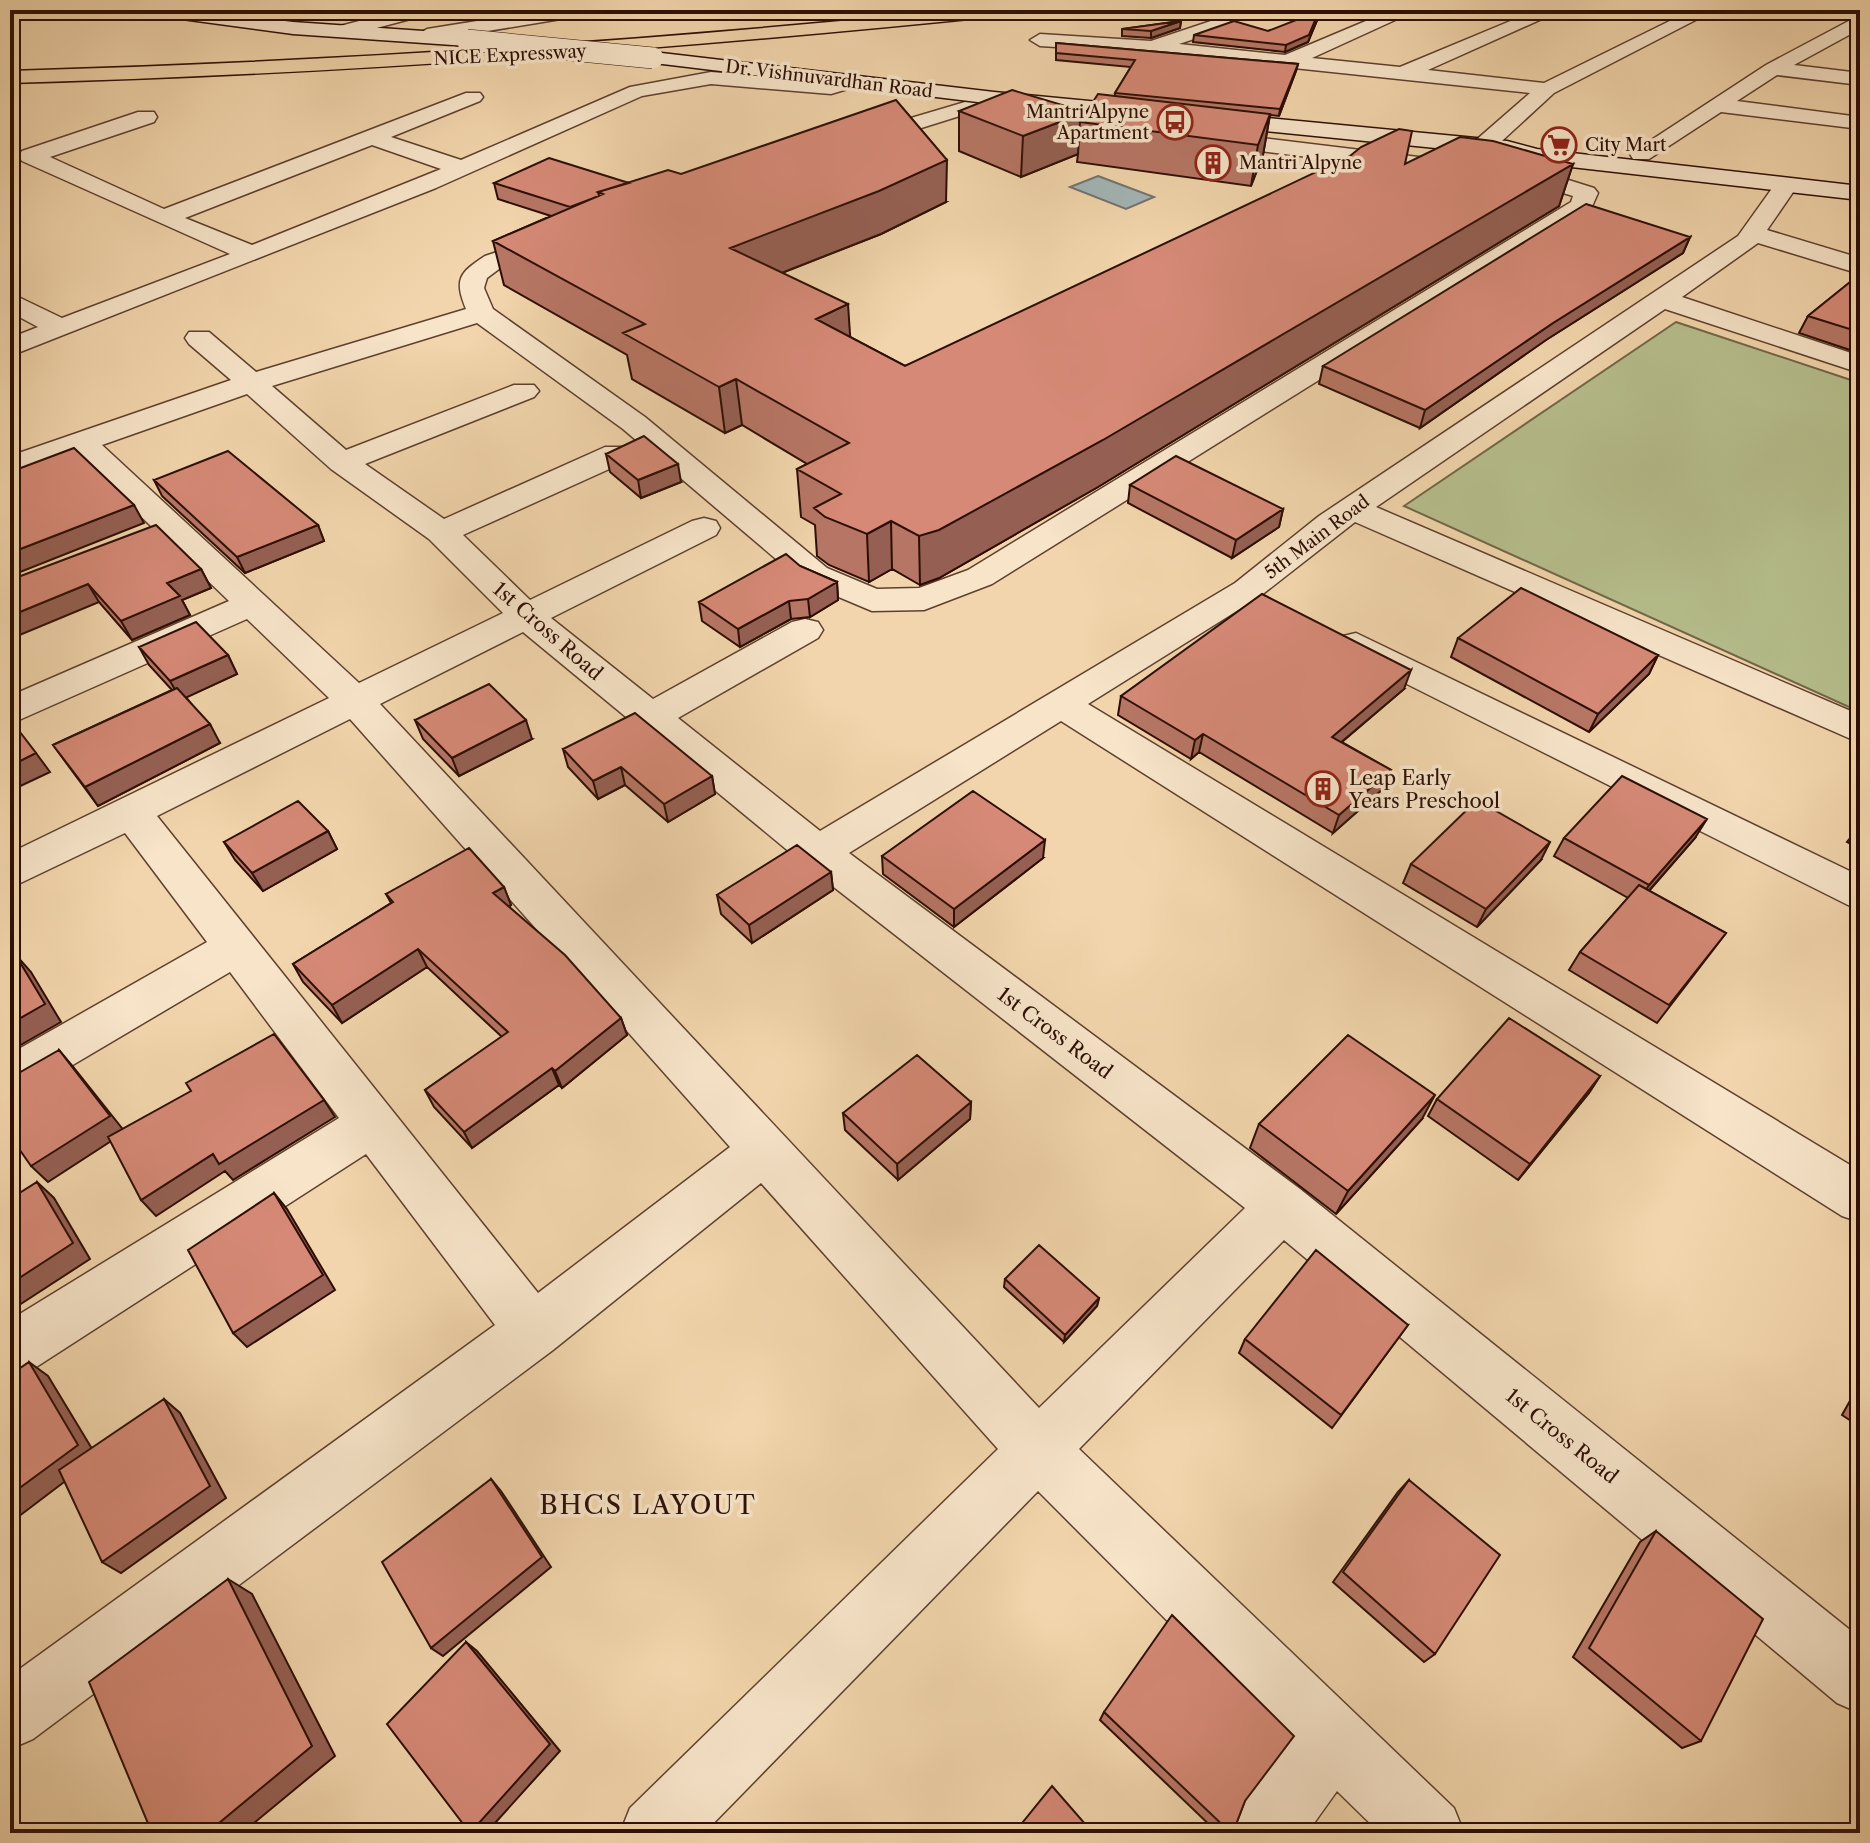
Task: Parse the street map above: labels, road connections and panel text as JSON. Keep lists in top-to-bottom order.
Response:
{
  "streets": {
    "highway": ["NICE Expressway"],
    "street": ["Dr. Vishnuvardhan Road", "5th Main Road", "1st Cross Road"]
  },
  "crossings": [
    ["5th Main Road", "1st Cross Road"]
  ],
  "districts": ["BHCS LAYOUT"],
  "places": {
    "bus stop": ["Mantri Alpyne Apartment"],
    "supermarket": ["City Mart"],
    "building": ["Mantri Alpyne", "Leap Early Years Preschool"]
  }
}
